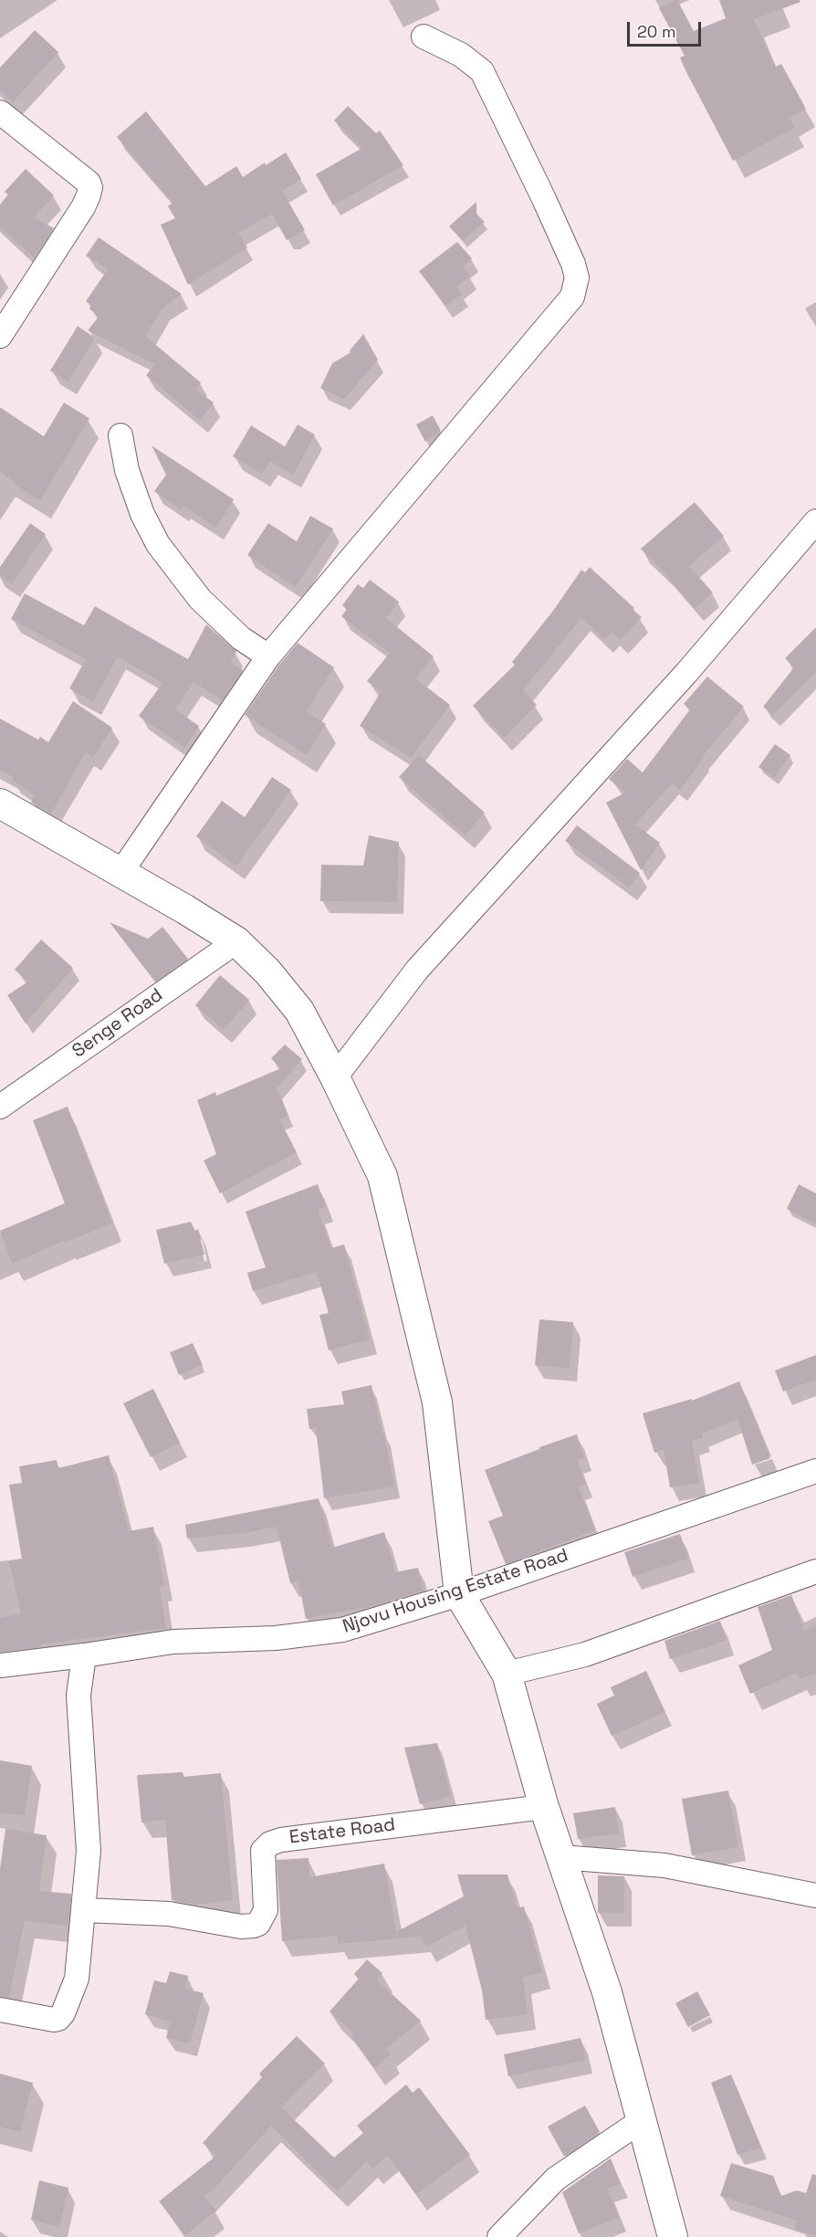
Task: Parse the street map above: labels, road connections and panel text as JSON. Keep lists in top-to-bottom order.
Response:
{
  "streets": {
    "street": ["Senge Road", "Njovu Housing Estate Road", "Estate Road"]
  },
  "scale_bar": "20 m"
}
